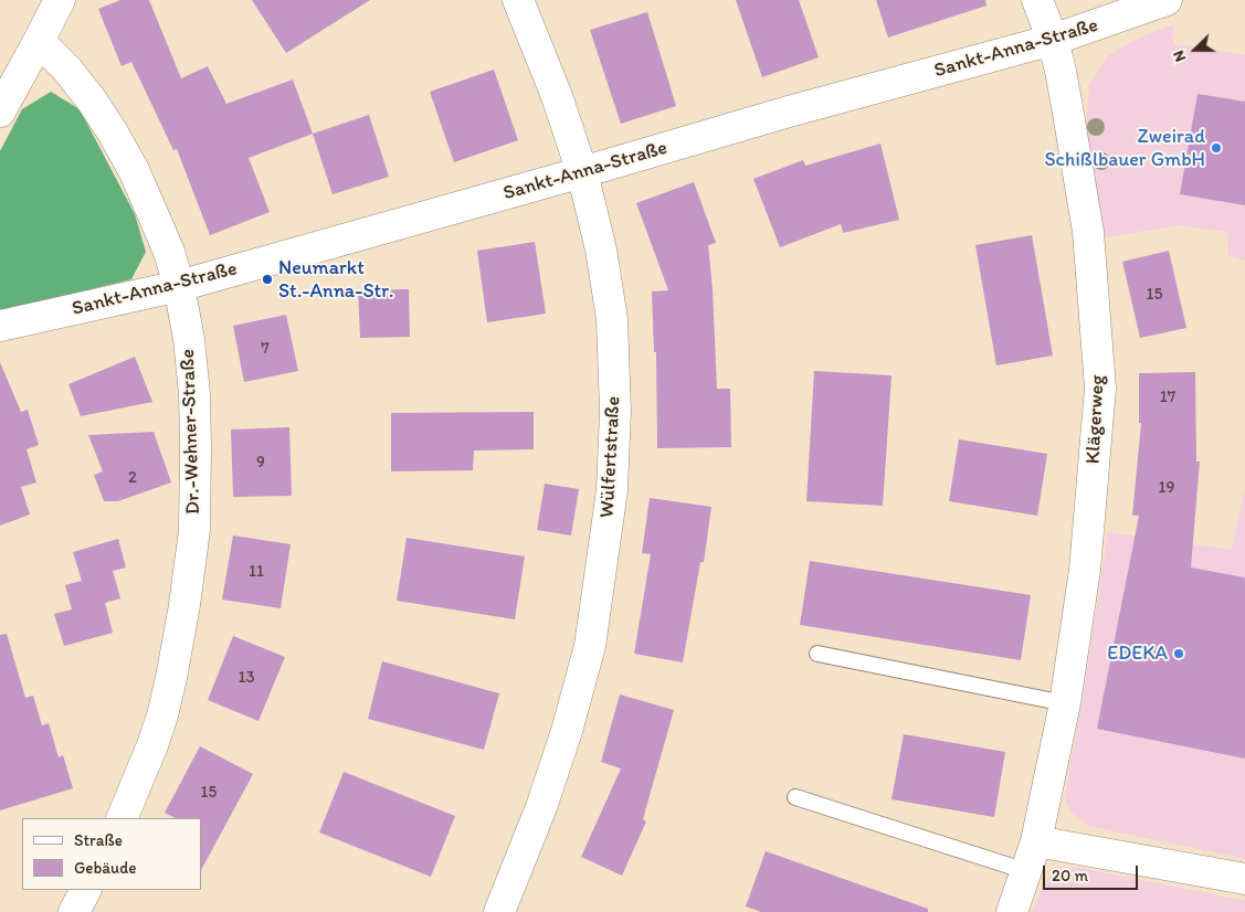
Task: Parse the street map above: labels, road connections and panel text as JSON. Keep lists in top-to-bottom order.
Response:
{
  "streets": {
    "street": [
      "Sankt-Anna-Straße",
      "Klägerweg",
      "Dr.-Wehner-Straße",
      "Wülfertstraße"
    ]
  },
  "crossings": [
    ["Sankt-Anna-Straße", "Klägerweg"],
    ["Sankt-Anna-Straße", "Dr.-Wehner-Straße"],
    ["Sankt-Anna-Straße", "Wülfertstraße"]
  ],
  "places": ["Zweirad Schißlbauer GmbH", "Neumarkt St.-Anna-Str.", "EDEKA"],
  "house_numbers": [
    "15",
    "7",
    "17",
    "9",
    "2",
    "19",
    "11",
    "13",
    "15"
  ],
  "legend": ["Straße", "Gebäude"],
  "scale_bar": "20 m",
  "north": "left"
}
